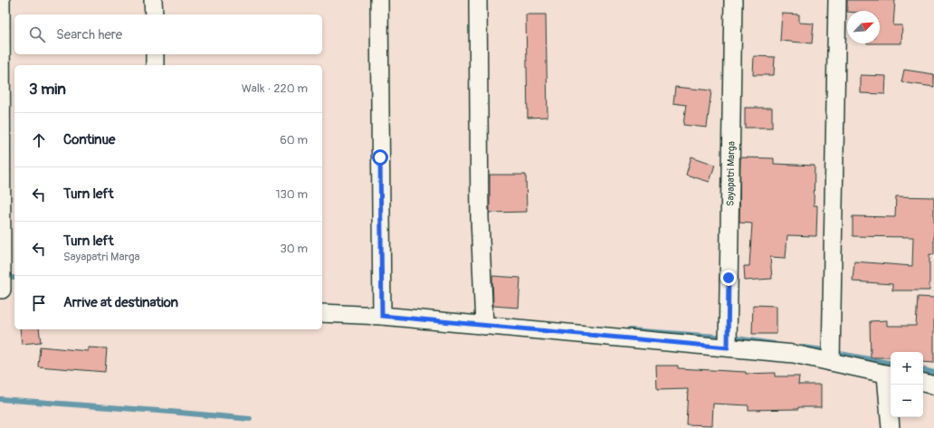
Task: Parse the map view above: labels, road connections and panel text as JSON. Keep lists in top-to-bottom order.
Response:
{
  "streets": {
    "street": ["Sayapatri Marga"]
  },
  "north": "top right",
  "page": {
    "search": "Search here",
    "heading": ["3 min", "Walk · 220 m"],
    "list": [
      ["Continue", "60 m"],
      ["Turn left", "130 m"],
      ["Turn left", "Sayapatri Marga", "30 m"],
      "Arrive at destination"
    ],
    "map_buttons": ["+", "−"]
  }
}
